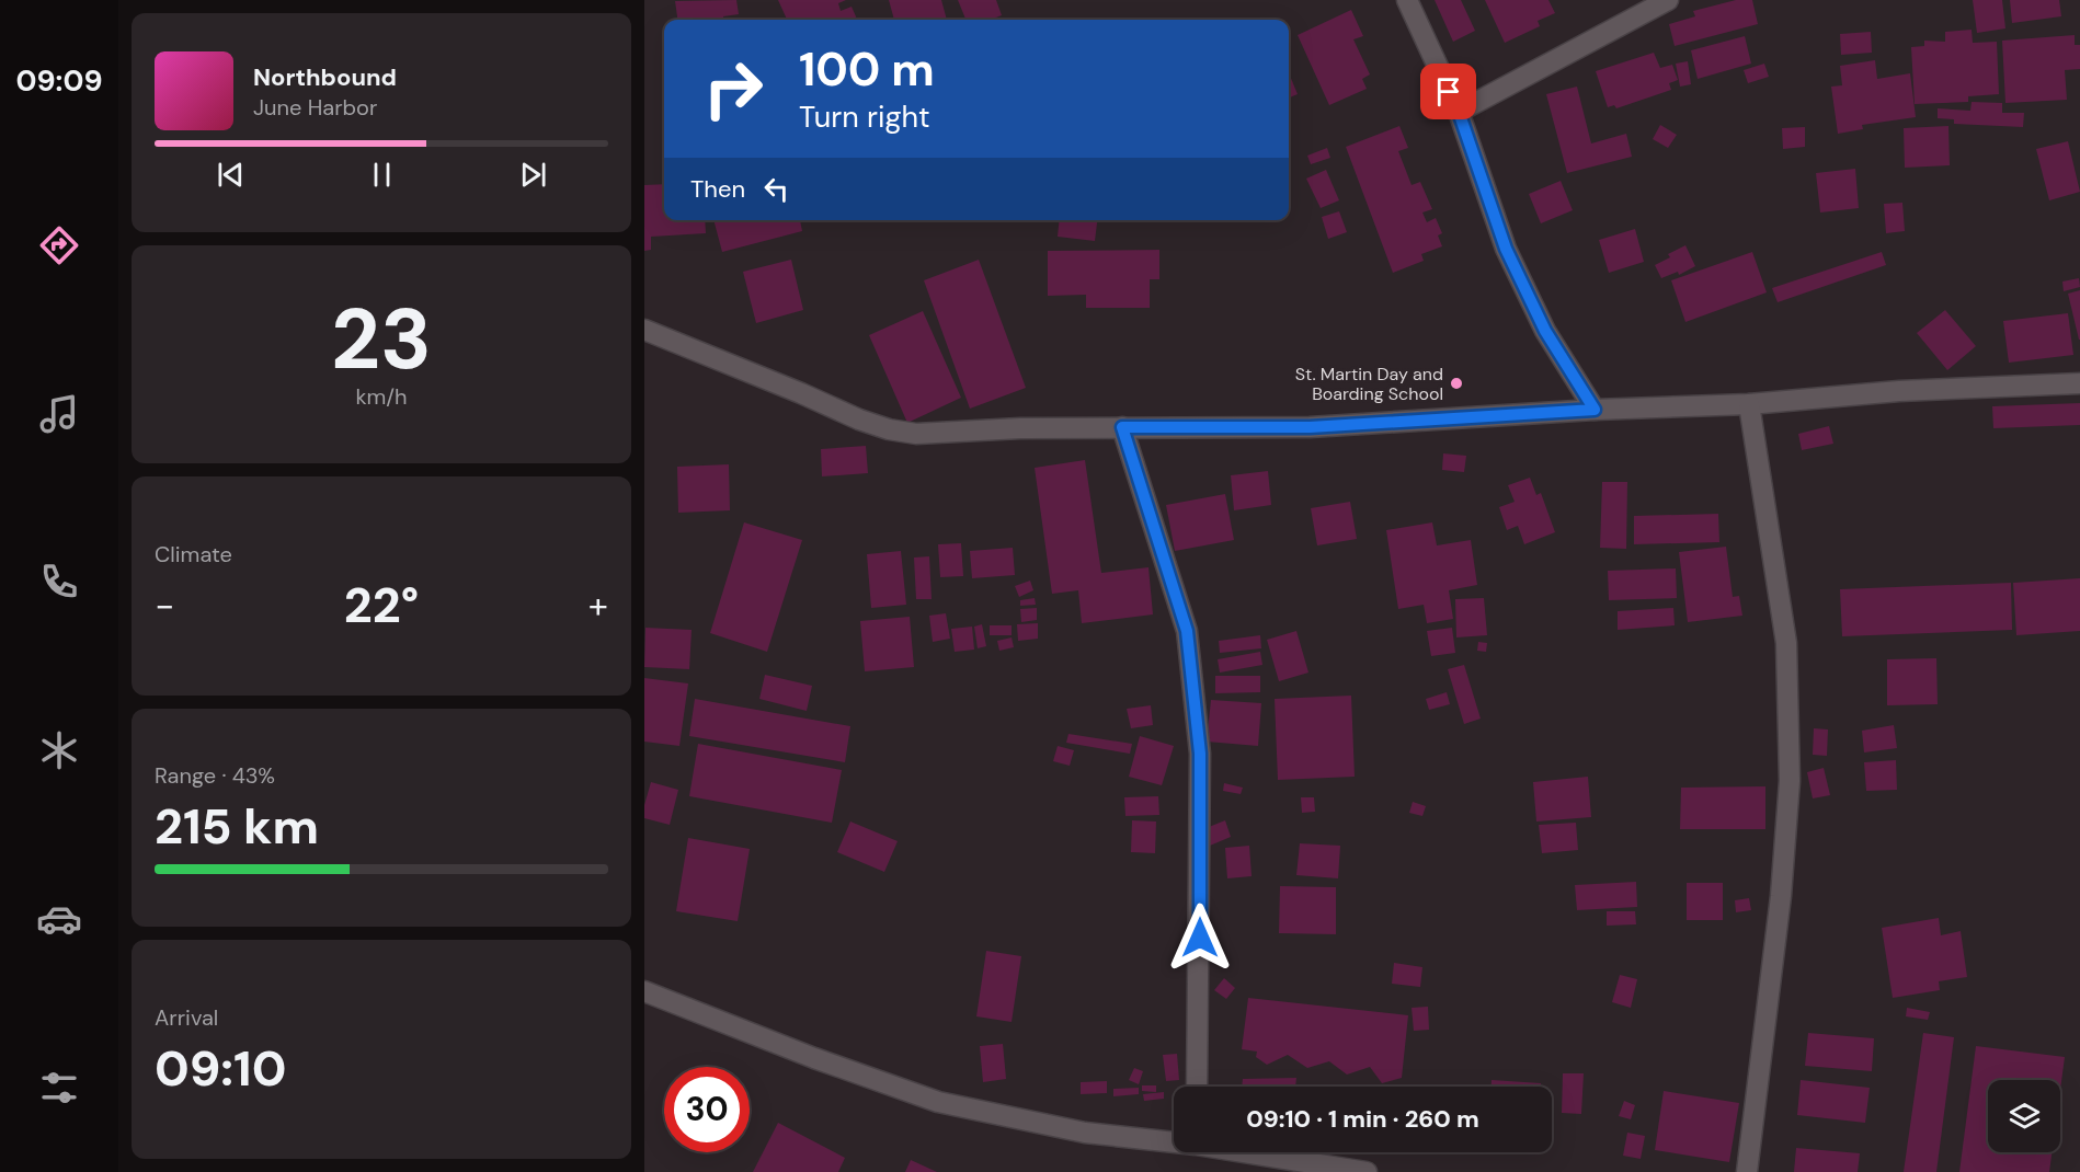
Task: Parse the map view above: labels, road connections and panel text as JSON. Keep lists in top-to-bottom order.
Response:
{
  "places": ["St. Martin Day and Boarding School"],
  "page": {
    "tabs": "09:09",
    "turn": ["100 m", "Turn right"],
    "song": ["Northbound", "June Harbor"],
    "then": "Then",
    "tile": [
      ["23", "km/h"],
      "Climate",
      ["Range · 43%", "215 km"],
      ["Arrival", "09:10"]
    ],
    "heat": ["−", "22°", "+"],
    "limit": "30",
    "trip": "09:10 · 1 min · 260 m"
  }
}
